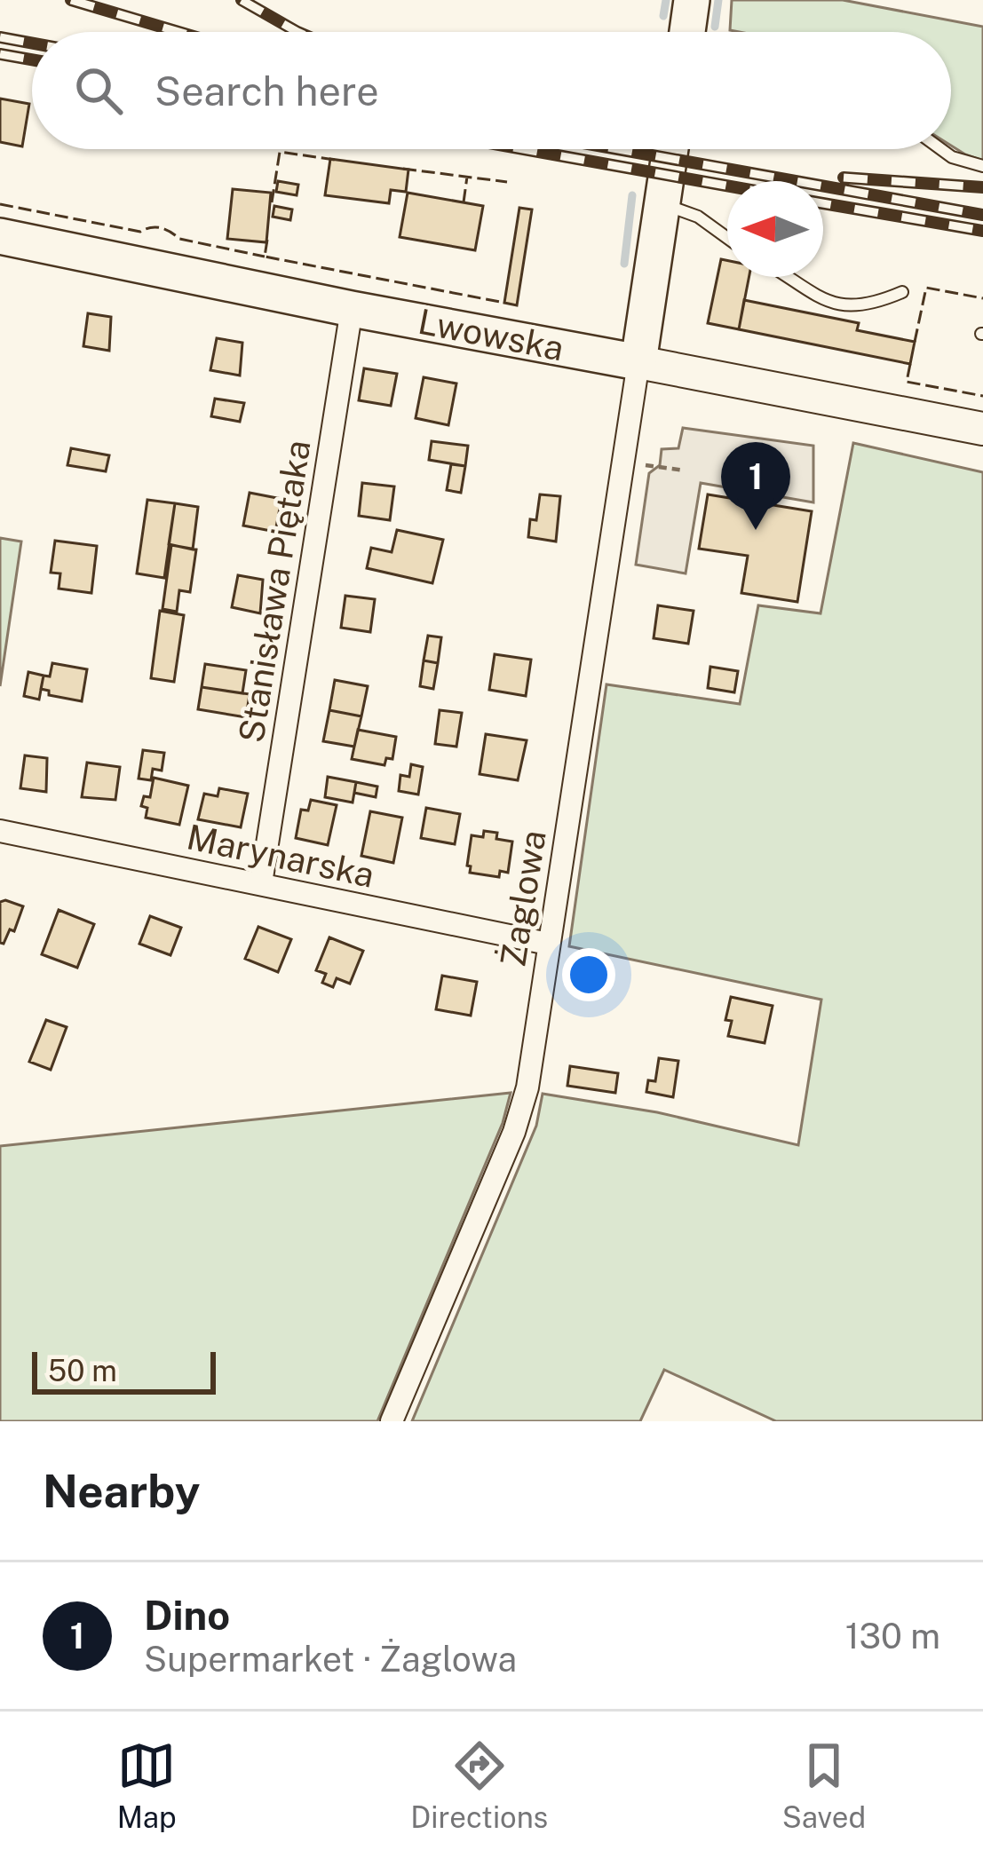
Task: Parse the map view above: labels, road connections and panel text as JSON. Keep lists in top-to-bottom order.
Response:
{
  "streets": {
    "main road": ["Lwowska"],
    "street": ["Stanisława Piętaka", "Marynarska", "Żaglowa"]
  },
  "crossings": [
    ["Lwowska", "Stanisława Piętaka"],
    ["Lwowska", "Żaglowa"],
    ["Stanisława Piętaka", "Marynarska"],
    ["Marynarska", "Żaglowa"]
  ],
  "scale_bar": "50 m",
  "north": "left",
  "page": {
    "search": "Search here",
    "pins": "1",
    "scale": "50 m",
    "heading": "Nearby",
    "list": [
      {
        "mark": "1",
        "name": "Dino",
        "note": "Supermarket · Żaglowa",
        "value": "130 m"
      }
    ],
    "nav": ["Map", "Directions", "Saved"]
  }
}
